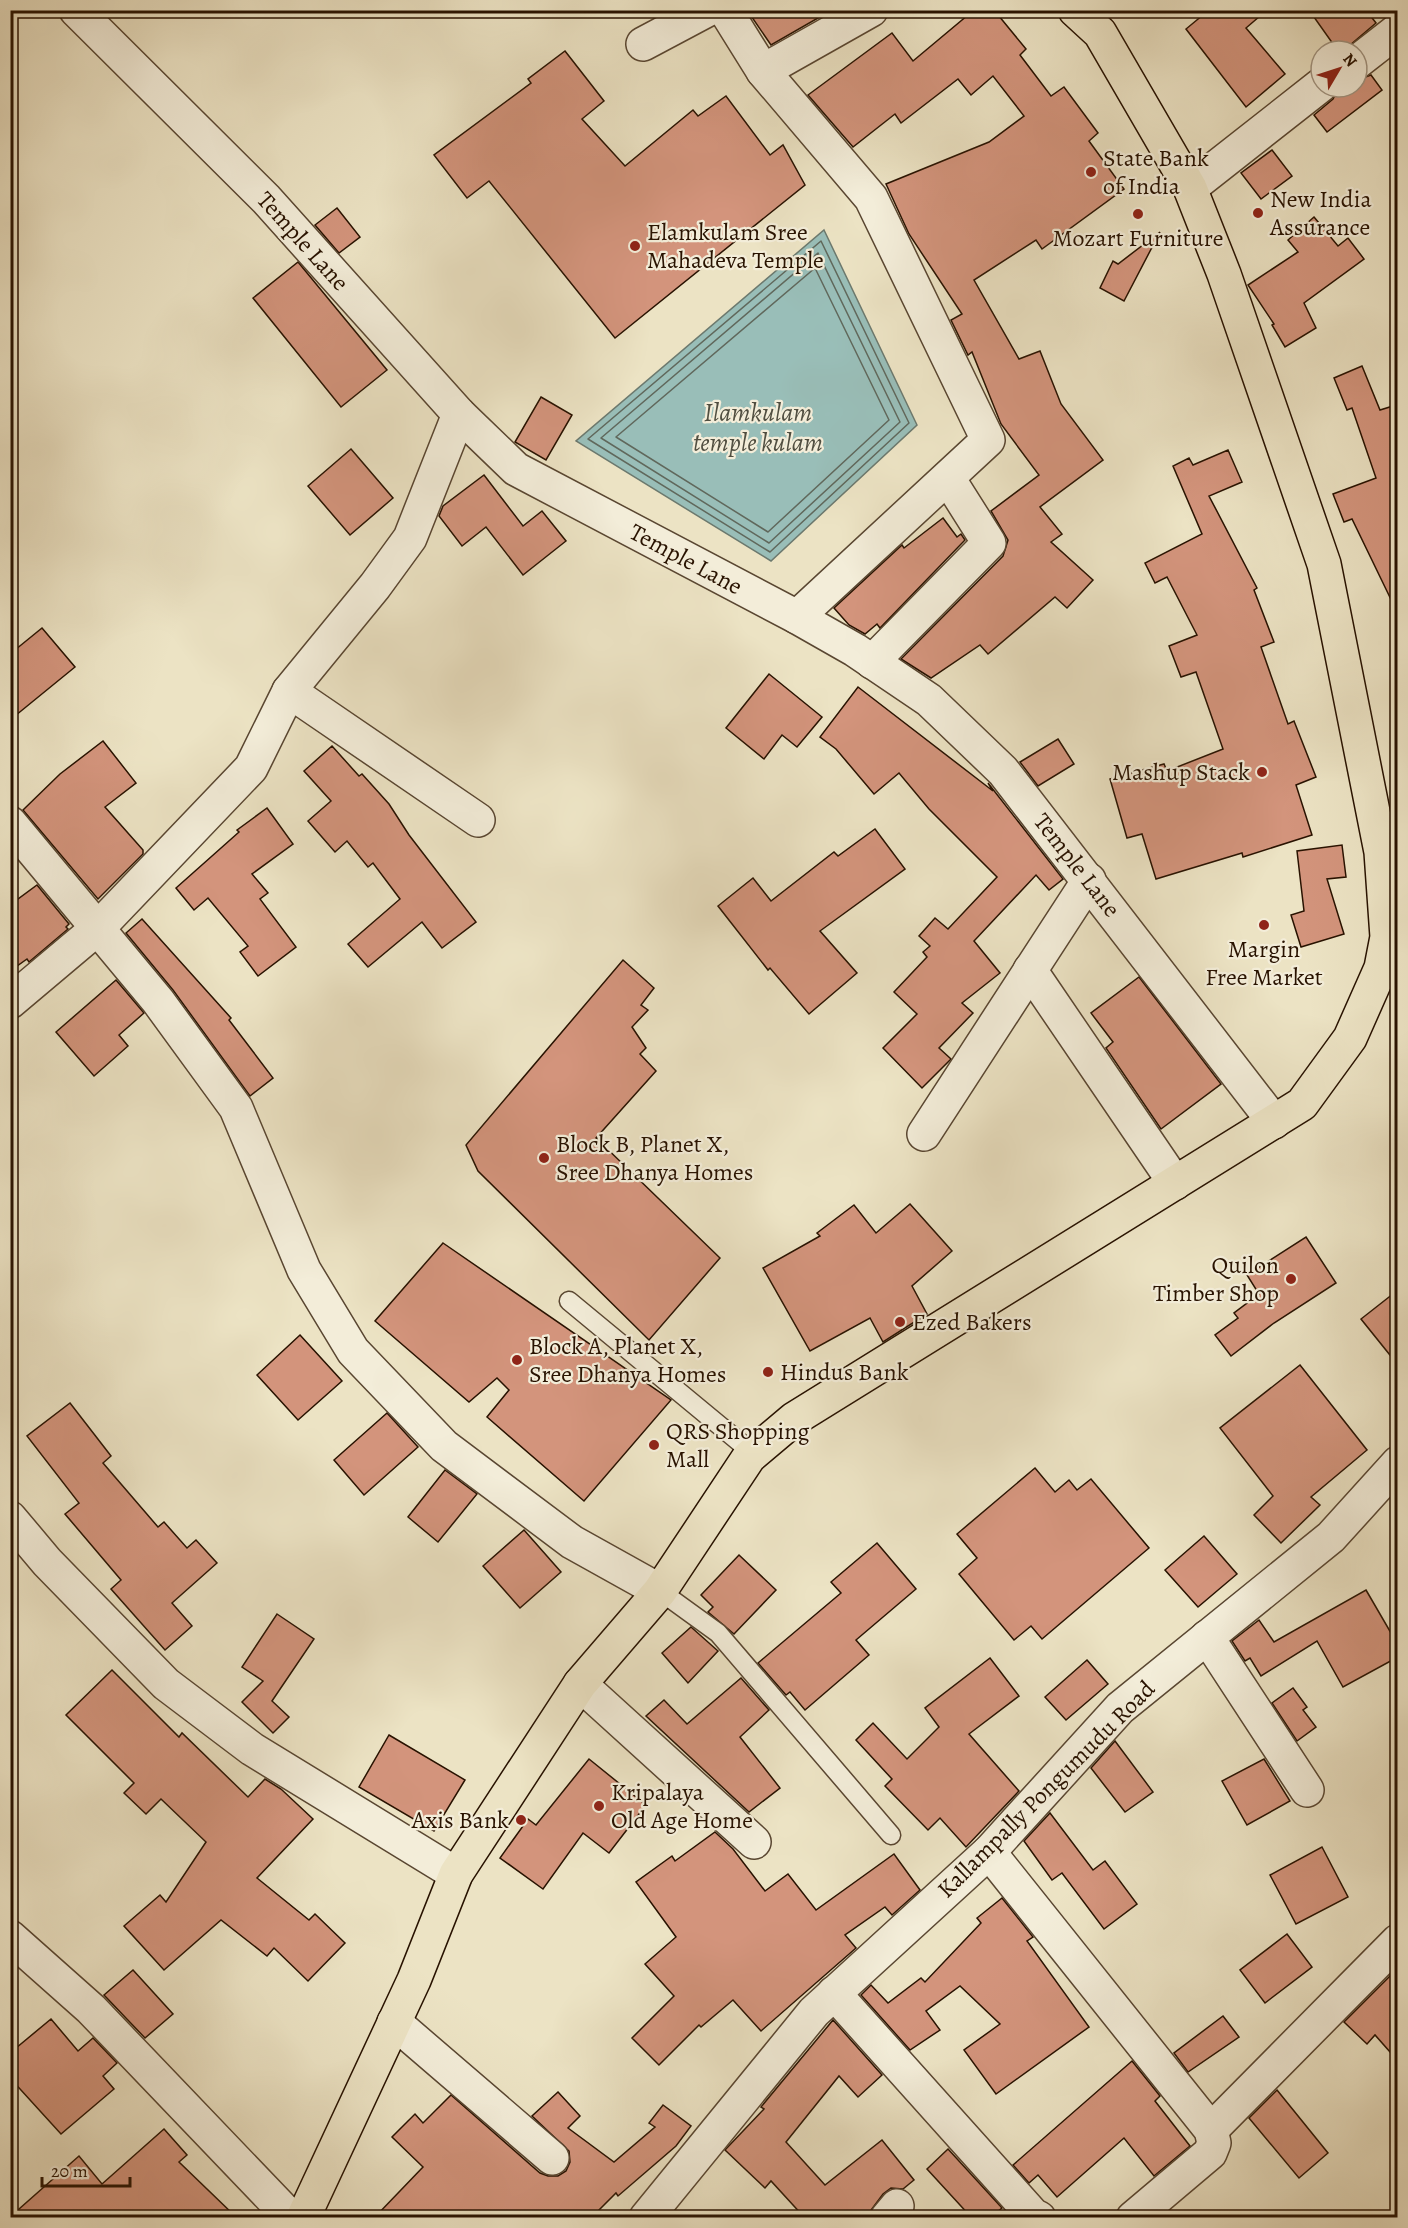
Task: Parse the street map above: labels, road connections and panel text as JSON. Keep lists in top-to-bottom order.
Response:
{
  "streets": {
    "street": ["Temple Lane", "Kallampally Pongumudu Road"]
  },
  "water": ["Ilamkulam temple kulam"],
  "places": [
    "State Bank of India",
    "New India Assurance",
    "Mozart Furniture",
    "Elamkulam Sree Mahadeva Temple",
    "Mashup Stack",
    "Margin Free Market",
    "Block B, Planet X, Sree Dhanya Homes",
    "Quilon Timber Shop",
    "Ezed Bakers",
    "Block A, Planet X, Sree Dhanya Homes",
    "Hindus Bank",
    "QRS Shopping Mall",
    "Kripalaya Old Age Home",
    "Axis Bank"
  ],
  "scale_bar": "20 m",
  "north": "top right"
}
